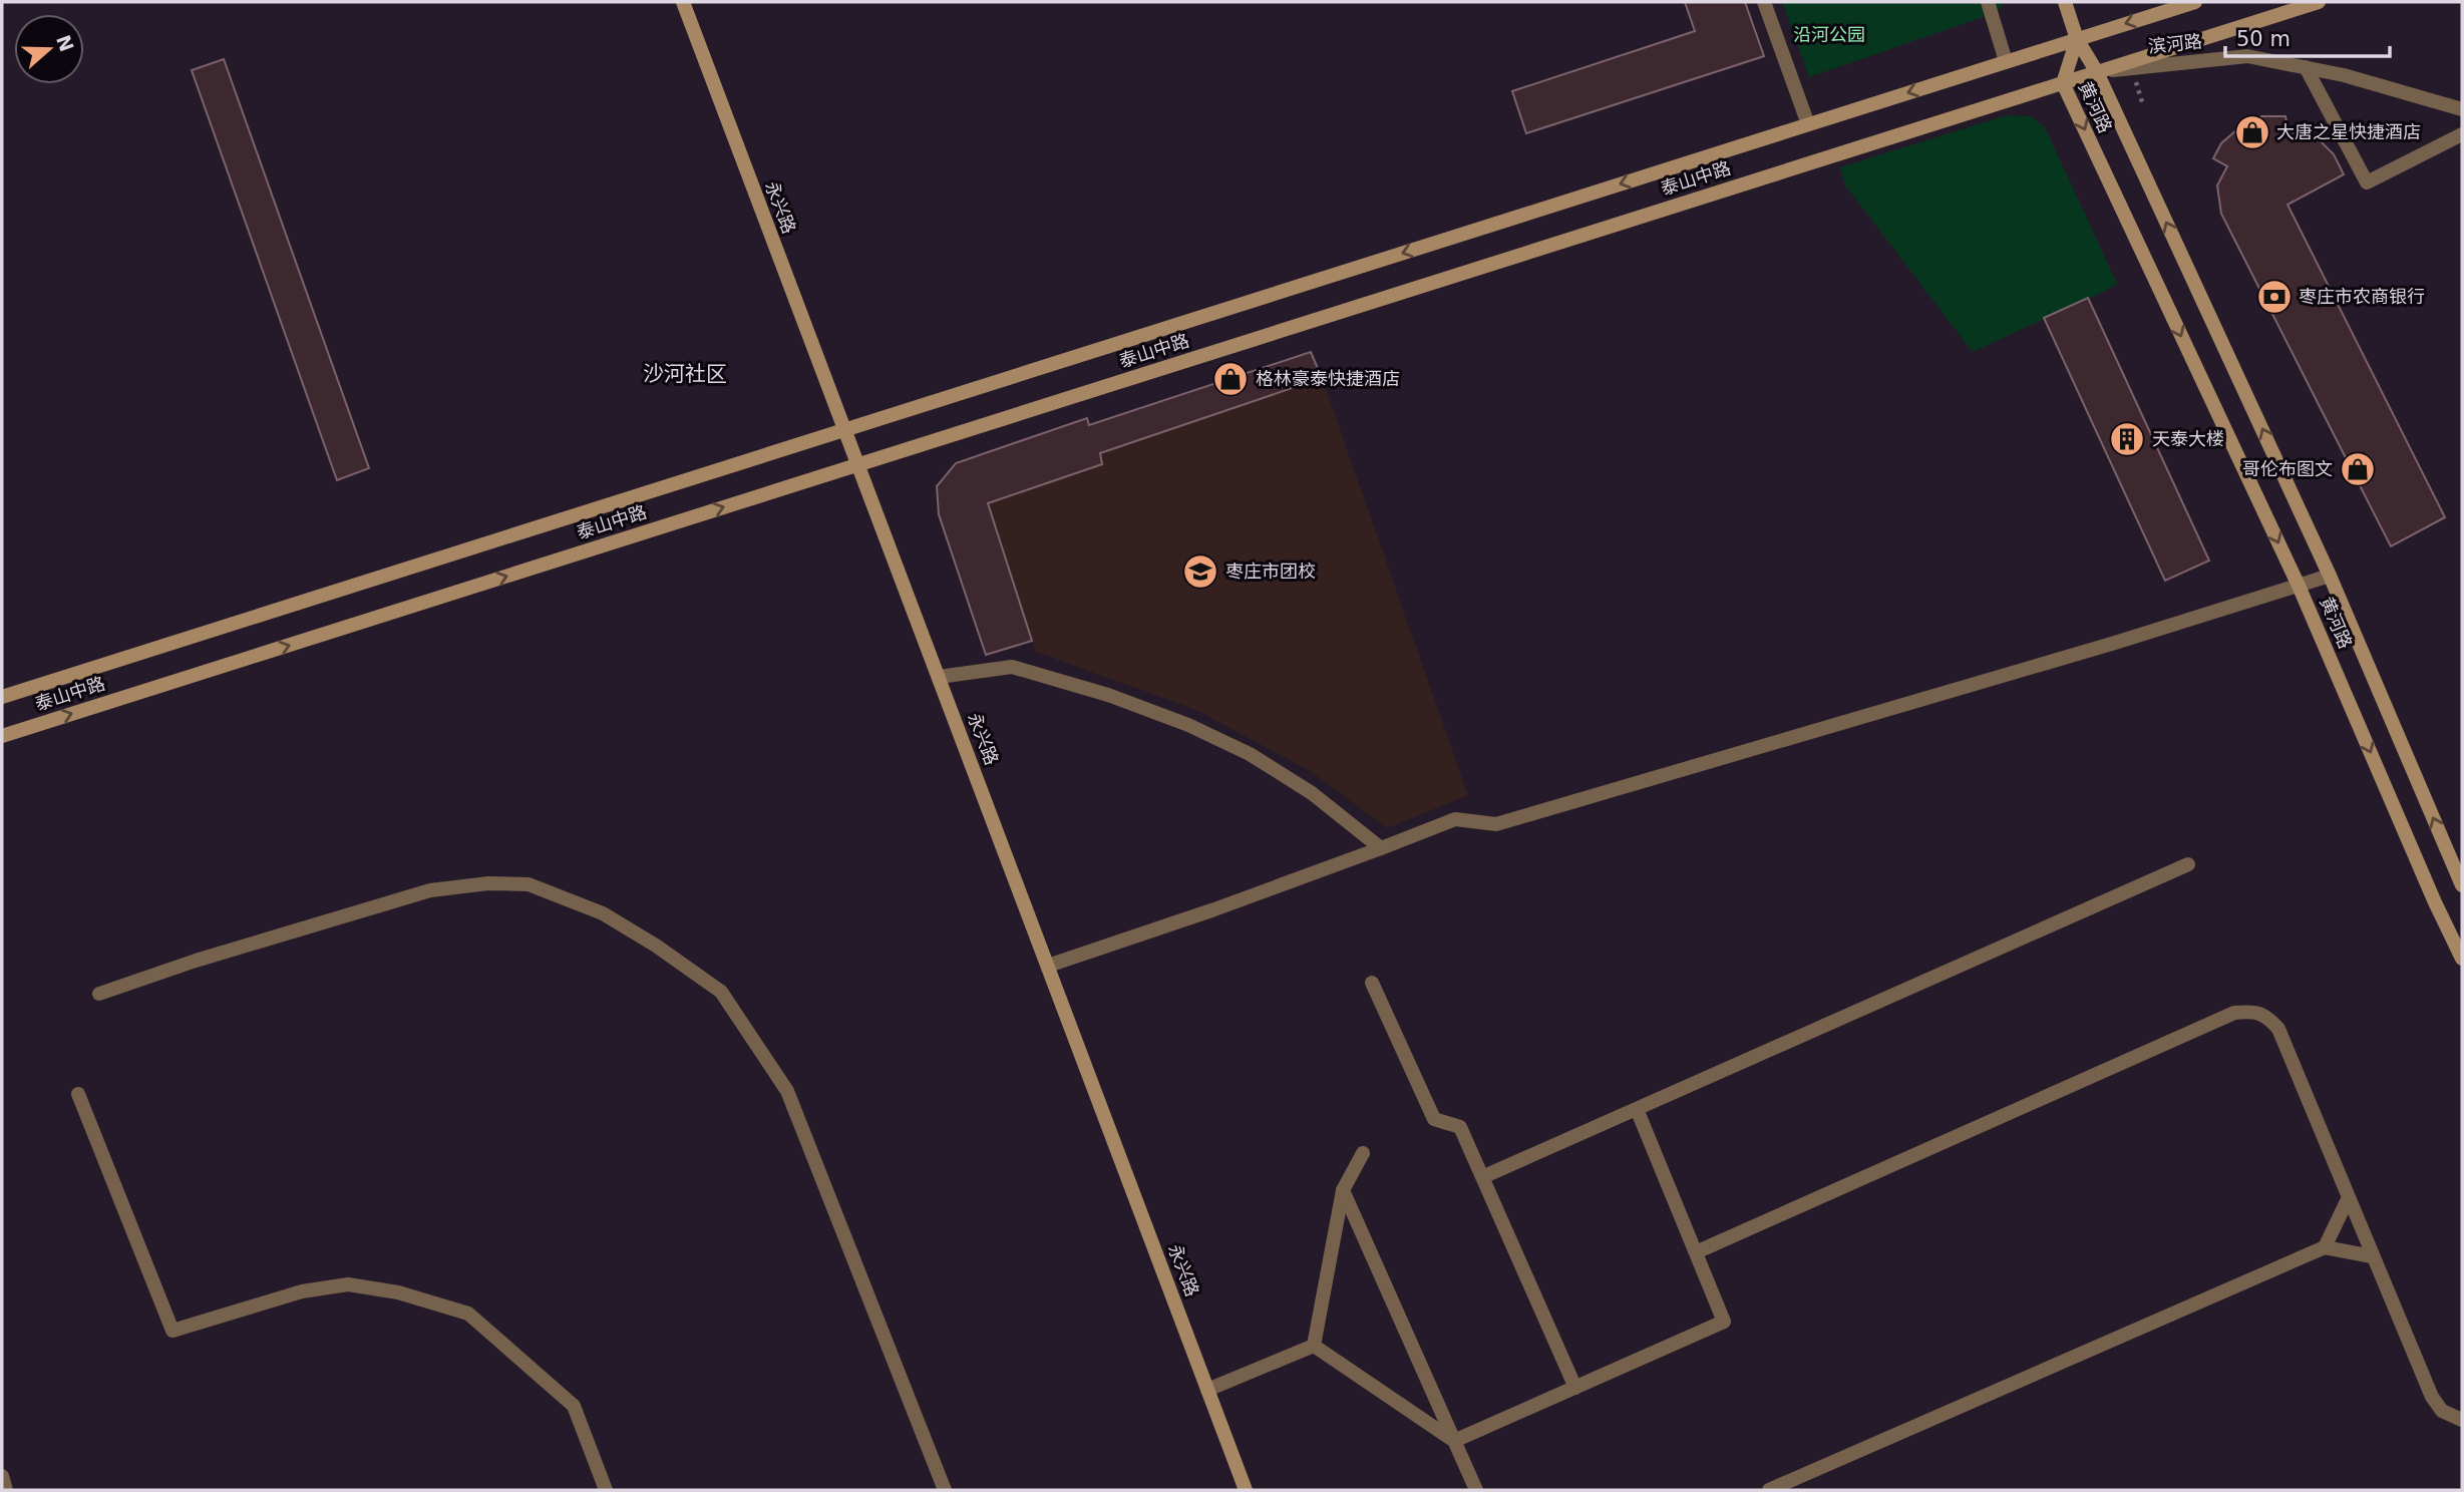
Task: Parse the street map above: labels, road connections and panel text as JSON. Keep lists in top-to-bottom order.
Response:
{
  "streets": {
    "main road": ["黄河路", "泰山中路", "永兴路"],
    "street": ["滨河路"]
  },
  "crossings": [
    ["滨河路", "黄河路"],
    ["滨河路", "泰山中路"],
    ["黄河路", "泰山中路"],
    ["泰山中路", "永兴路"]
  ],
  "districts": ["沙河社区"],
  "parks": ["沿河公园"],
  "places": {
    "shop": ["大唐之星快捷酒店", "格林豪泰快捷酒店", "哥伦布图文"],
    "bank": ["枣庄市农商银行"],
    "building": ["天泰大楼"],
    "school or university": ["枣庄市团校"]
  },
  "scale_bar": "50 m",
  "north": "right"
}
